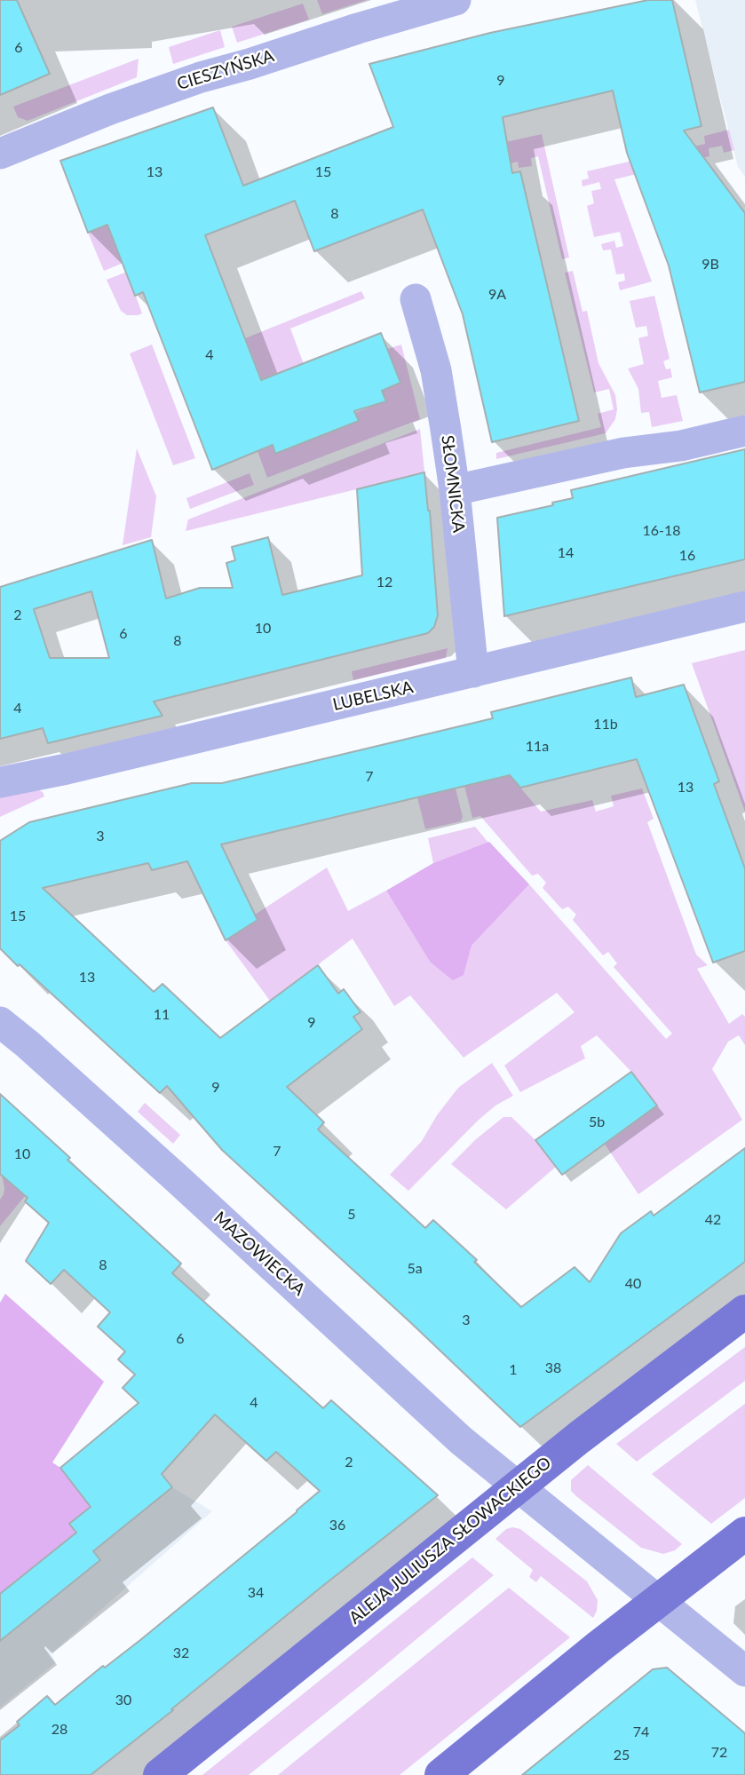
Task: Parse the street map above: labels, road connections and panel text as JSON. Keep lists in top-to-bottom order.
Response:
{
  "streets": {
    "main road": ["ALEJA JULIUSZA SŁOWACKIEGO"],
    "street": [
      "CIESZYŃSKA",
      "SŁOMNICKA",
      "LUBELSKA",
      "MAZOWIECKA"
    ]
  },
  "crossings": [
    ["SŁOMNICKA", "LUBELSKA"],
    ["MAZOWIECKA", "ALEJA JULIUSZA SŁOWACKIEGO"]
  ],
  "house_numbers": [
    "6",
    "9",
    "13",
    "15",
    "8",
    "9B",
    "9A",
    "4",
    "16-18",
    "14",
    "16",
    "12",
    "2",
    "10",
    "6",
    "8",
    "4",
    "11b",
    "11a",
    "7",
    "13",
    "3",
    "15",
    "13",
    "11",
    "9",
    "9",
    "5b",
    "7",
    "10",
    "5",
    "42",
    "8",
    "5a",
    "40",
    "3",
    "6",
    "38",
    "1",
    "4",
    "2",
    "36",
    "34",
    "32",
    "30",
    "28",
    "74",
    "72",
    "25"
  ]
}
